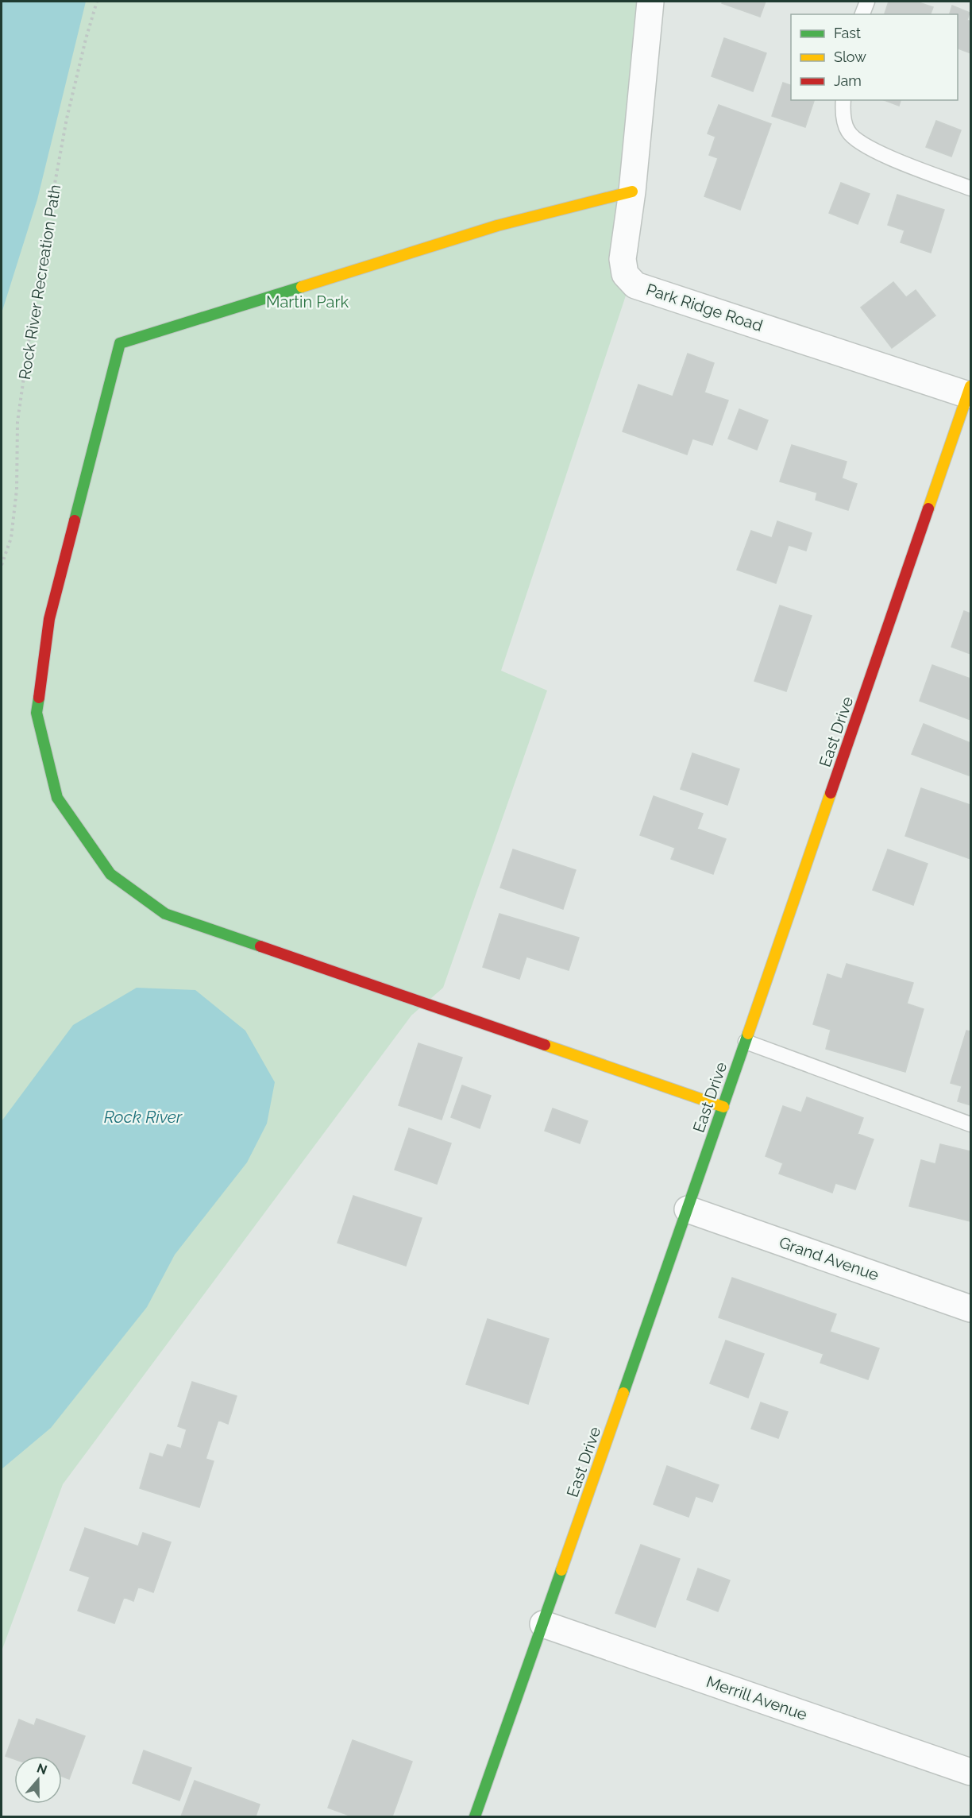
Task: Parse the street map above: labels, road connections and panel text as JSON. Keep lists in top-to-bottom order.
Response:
{
  "streets": {
    "street": [
      "Park Ridge Road",
      "East Drive",
      "Grand Avenue",
      "Merrill Avenue"
    ],
    "path": ["Rock River Recreation Path"]
  },
  "crossings": [
    ["Park Ridge Road", "East Drive"],
    ["East Drive", "Grand Avenue"],
    ["East Drive", "Merrill Avenue"]
  ],
  "water": ["Rock River"],
  "parks": ["Martin Park"],
  "legend": ["Fast", "Slow", "Jam"],
  "north": "top"
}
